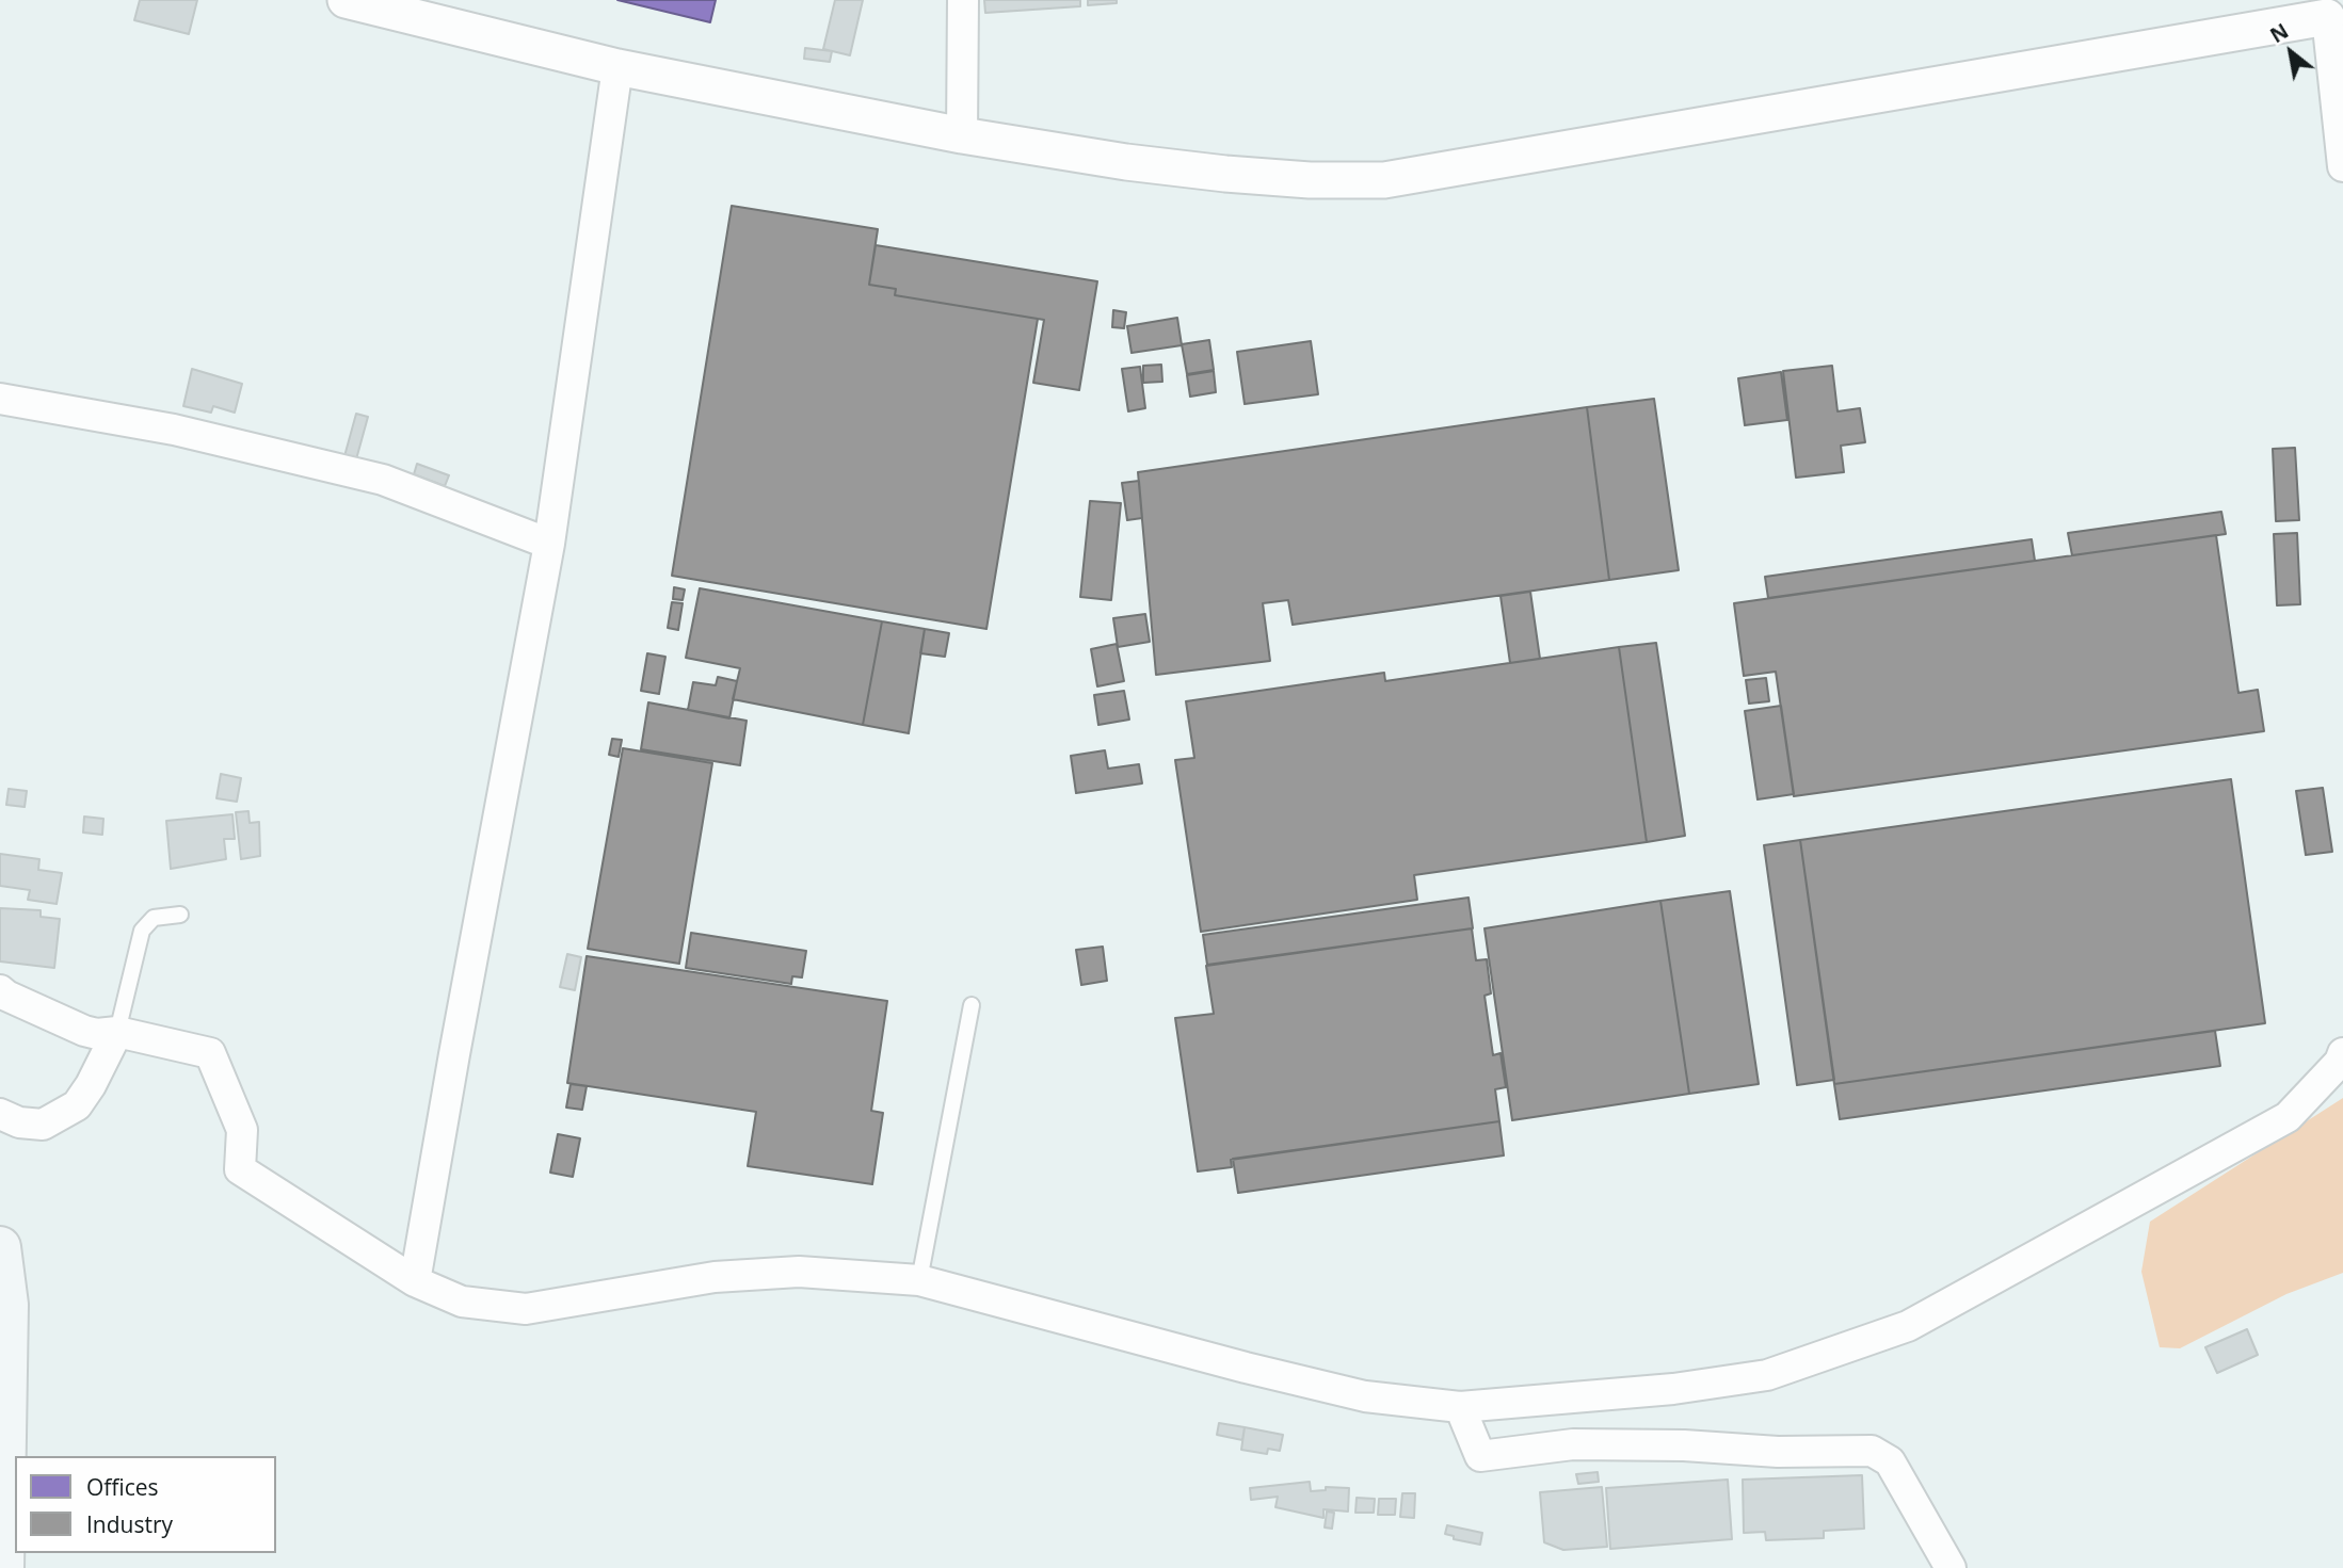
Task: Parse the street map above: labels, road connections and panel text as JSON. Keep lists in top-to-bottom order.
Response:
{
  "legend": ["Offices", "Industry"],
  "north": "top left"
}
